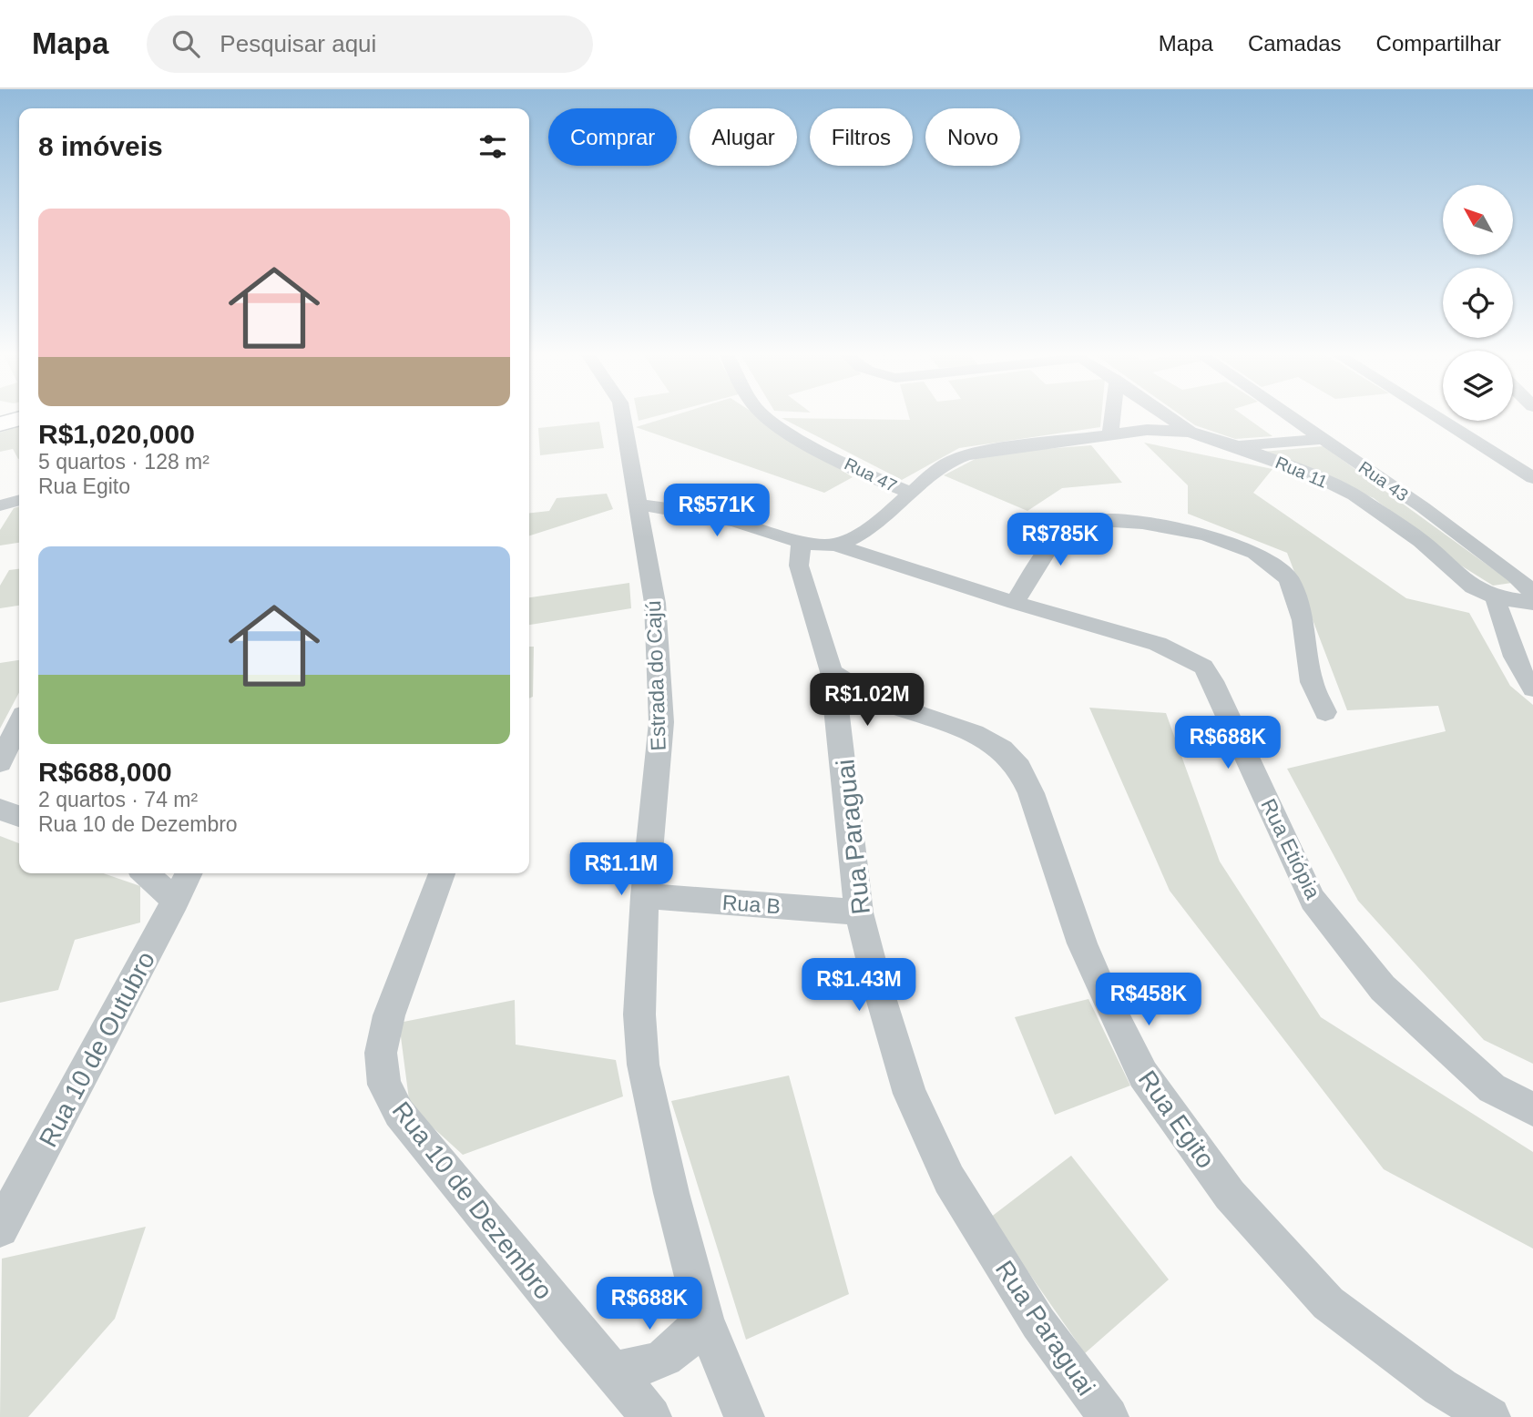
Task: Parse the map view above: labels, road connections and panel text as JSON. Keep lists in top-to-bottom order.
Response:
{
  "streets": {
    "street": [
      "Rua 11",
      "Rua 47",
      "Rua 43",
      "Estrada do Cajú",
      "Rua Paraguai",
      "Rua Etiópia",
      "Rua B",
      "Rua 10 de Outubro",
      "Rua Egito",
      "Rua 10 de Dezembro"
    ]
  },
  "crossings": [
    ["Rua 11", "Rua 47"],
    ["Rua 11", "Rua Etiópia"],
    ["Estrada do Cajú", "Rua B"],
    ["Rua Paraguai", "Rua B"],
    ["Rua Paraguai", "Rua Egito"]
  ],
  "north": "top left",
  "page": {
    "header": "Mapa",
    "search": "Pesquisar aqui",
    "nav": ["Mapa", "Camadas", "Compartilhar"],
    "chip": [
      "Comprar",
      "Alugar",
      "Filtros",
      "Novo"
    ],
    "heading": "8 imóveis",
    "list": [
      {
        "name": "R$1,020,000",
        "note": "5 quartos · 128 m² · Rua Egito"
      },
      {
        "name": "R$688,000",
        "note": "2 quartos · 74 m² · Rua 10 de Dezembro"
      }
    ],
    "price": [
      "R$571K",
      "R$785K",
      "R$1.02M",
      "R$688K",
      "R$1.1M",
      "R$1.43M",
      "R$458K",
      "R$688K"
    ]
  }
}
